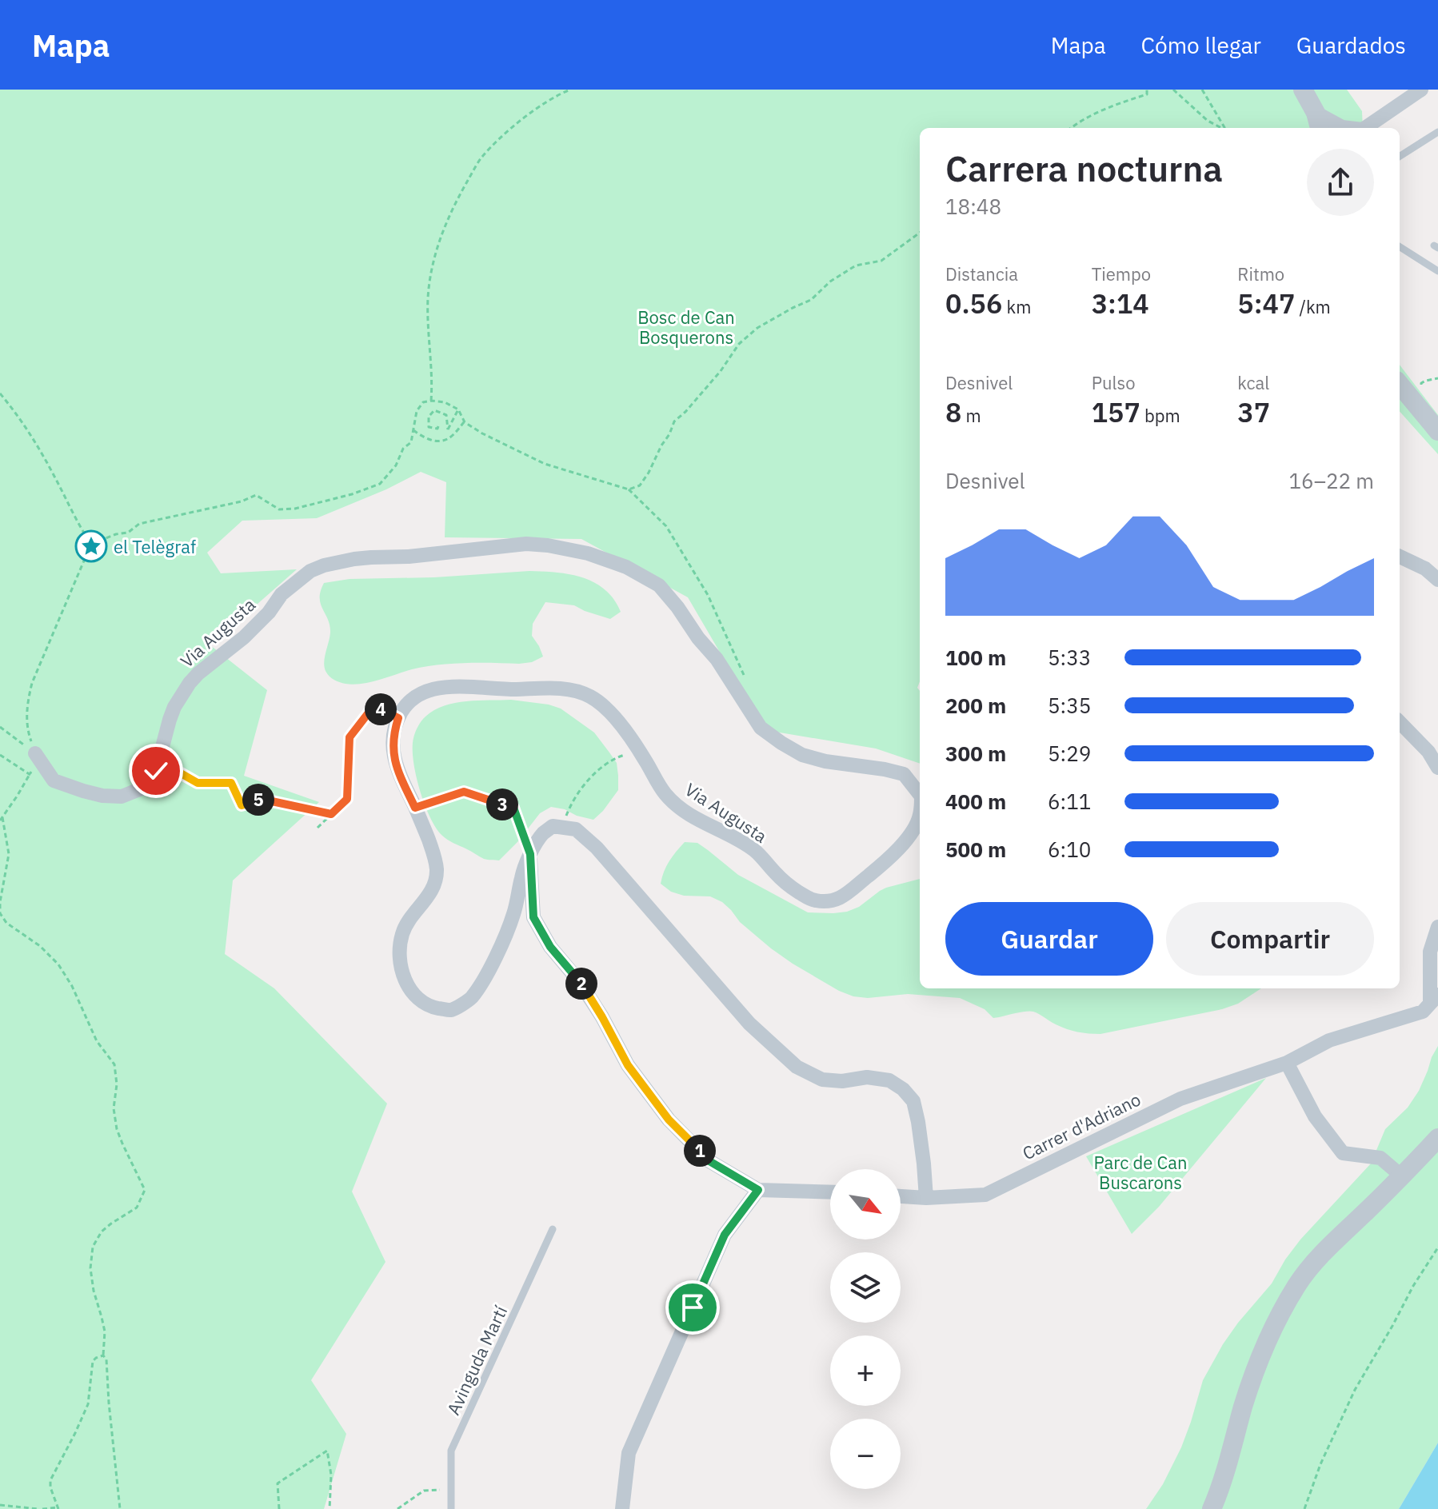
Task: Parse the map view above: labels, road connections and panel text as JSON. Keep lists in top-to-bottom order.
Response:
{
  "streets": {
    "street": ["Via Augusta", "Carrer d'Adriano"],
    "lane": ["Avinguda Martí"]
  },
  "parks": ["Bosc de Can Bosquerons", "Parc de Can Buscarons"],
  "places": {
    "place": ["el Telègraf"]
  },
  "north": "bottom right",
  "page": {
    "header": "Mapa",
    "nav": ["Mapa", "Cómo llegar", "Guardados"],
    "heading": ["Carrera nocturna", "18:48"],
    "stats": [
      ["Distancia", "0.56 km"],
      ["Tiempo", "3:14"],
      ["Ritmo", "5:47 /km"],
      ["Desnivel", "8 m"],
      ["Pulso", "157 bpm"],
      ["kcal", "37"]
    ],
    "chart": ["Desnivel", "16–22 m"],
    "list": [
      {
        "name": "100 m",
        "note": "5:33"
      },
      {
        "name": "200 m",
        "note": "5:35"
      },
      {
        "name": "300 m",
        "note": "5:29"
      },
      {
        "name": "400 m",
        "note": "6:11"
      },
      {
        "name": "500 m",
        "note": "6:10"
      }
    ],
    "pins": [
      "4",
      "5",
      "3",
      "2",
      "1"
    ],
    "buttons": ["Guardar", "Compartir"],
    "map_buttons": ["+", "−"]
  }
}
